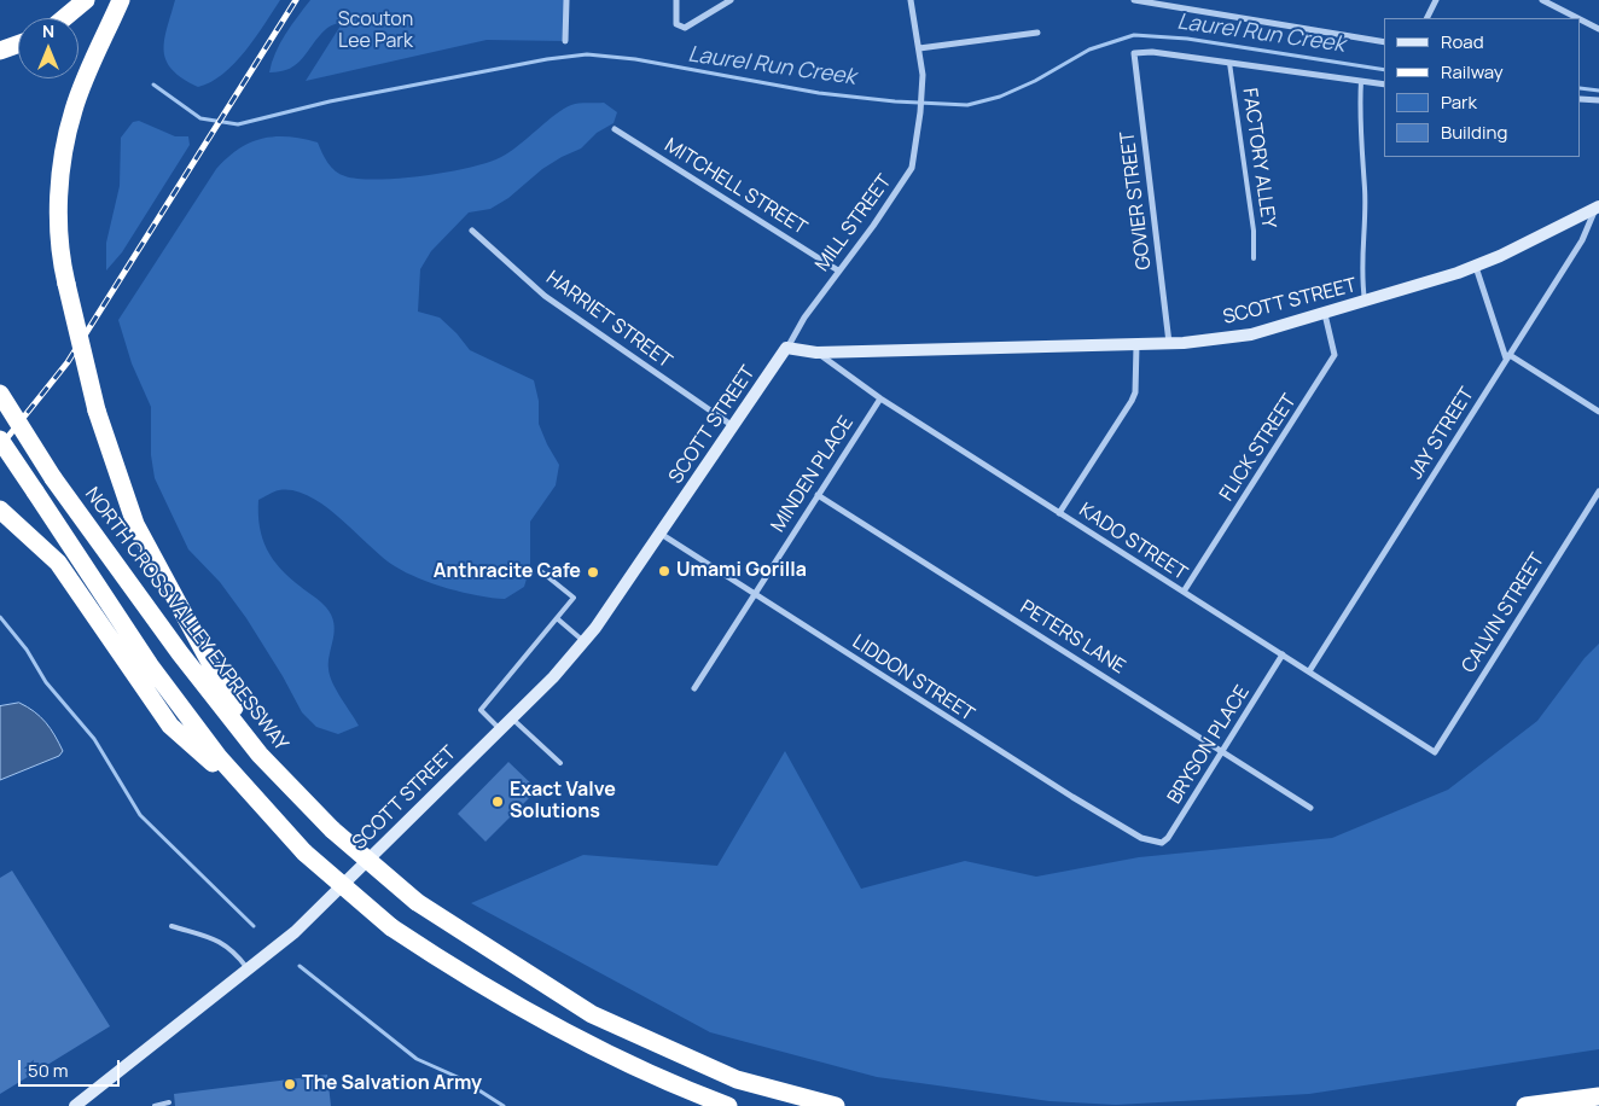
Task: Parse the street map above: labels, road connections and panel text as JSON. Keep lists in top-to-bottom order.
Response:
{
  "streets": {
    "highway": ["NORTH CROSS VALLEY EXPRESSWAY"],
    "street": [
      "MITCHELL STREET",
      "GOVIER STREET",
      "MILL STREET",
      "SCOTT STREET",
      "HARRIET STREET",
      "JAY STREET",
      "FLICK STREET",
      "MINDEN PLACE",
      "KADO STREET",
      "CALVIN STREET",
      "PETERS LANE",
      "LIDDON STREET",
      "BRYSON PLACE"
    ],
    "lane": ["FACTORY ALLEY"]
  },
  "crossings": [
    ["FACTORY ALLEY", "GOVIER STREET"],
    ["MITCHELL STREET", "MILL STREET"],
    ["GOVIER STREET", "SCOTT STREET"],
    ["MILL STREET", "SCOTT STREET"],
    ["SCOTT STREET", "HARRIET STREET"],
    ["SCOTT STREET", "JAY STREET"],
    ["SCOTT STREET", "FLICK STREET"],
    ["SCOTT STREET", "KADO STREET"],
    ["SCOTT STREET", "LIDDON STREET"],
    ["JAY STREET", "KADO STREET"],
    ["FLICK STREET", "KADO STREET"],
    ["MINDEN PLACE", "KADO STREET"],
    ["MINDEN PLACE", "PETERS LANE"],
    ["MINDEN PLACE", "LIDDON STREET"],
    ["KADO STREET", "CALVIN STREET"],
    ["KADO STREET", "BRYSON PLACE"],
    ["PETERS LANE", "BRYSON PLACE"],
    ["LIDDON STREET", "BRYSON PLACE"]
  ],
  "water": ["Laurel Run Creek"],
  "parks": ["Scouton Lee Park"],
  "places": [
    "Umami Gorilla",
    "Anthracite Cafe",
    "Exact Valve Solutions",
    "The Salvation Army"
  ],
  "legend": [
    "Road",
    "Railway",
    "Park",
    "Building"
  ],
  "scale_bar": "50 m",
  "north": "top"
}
